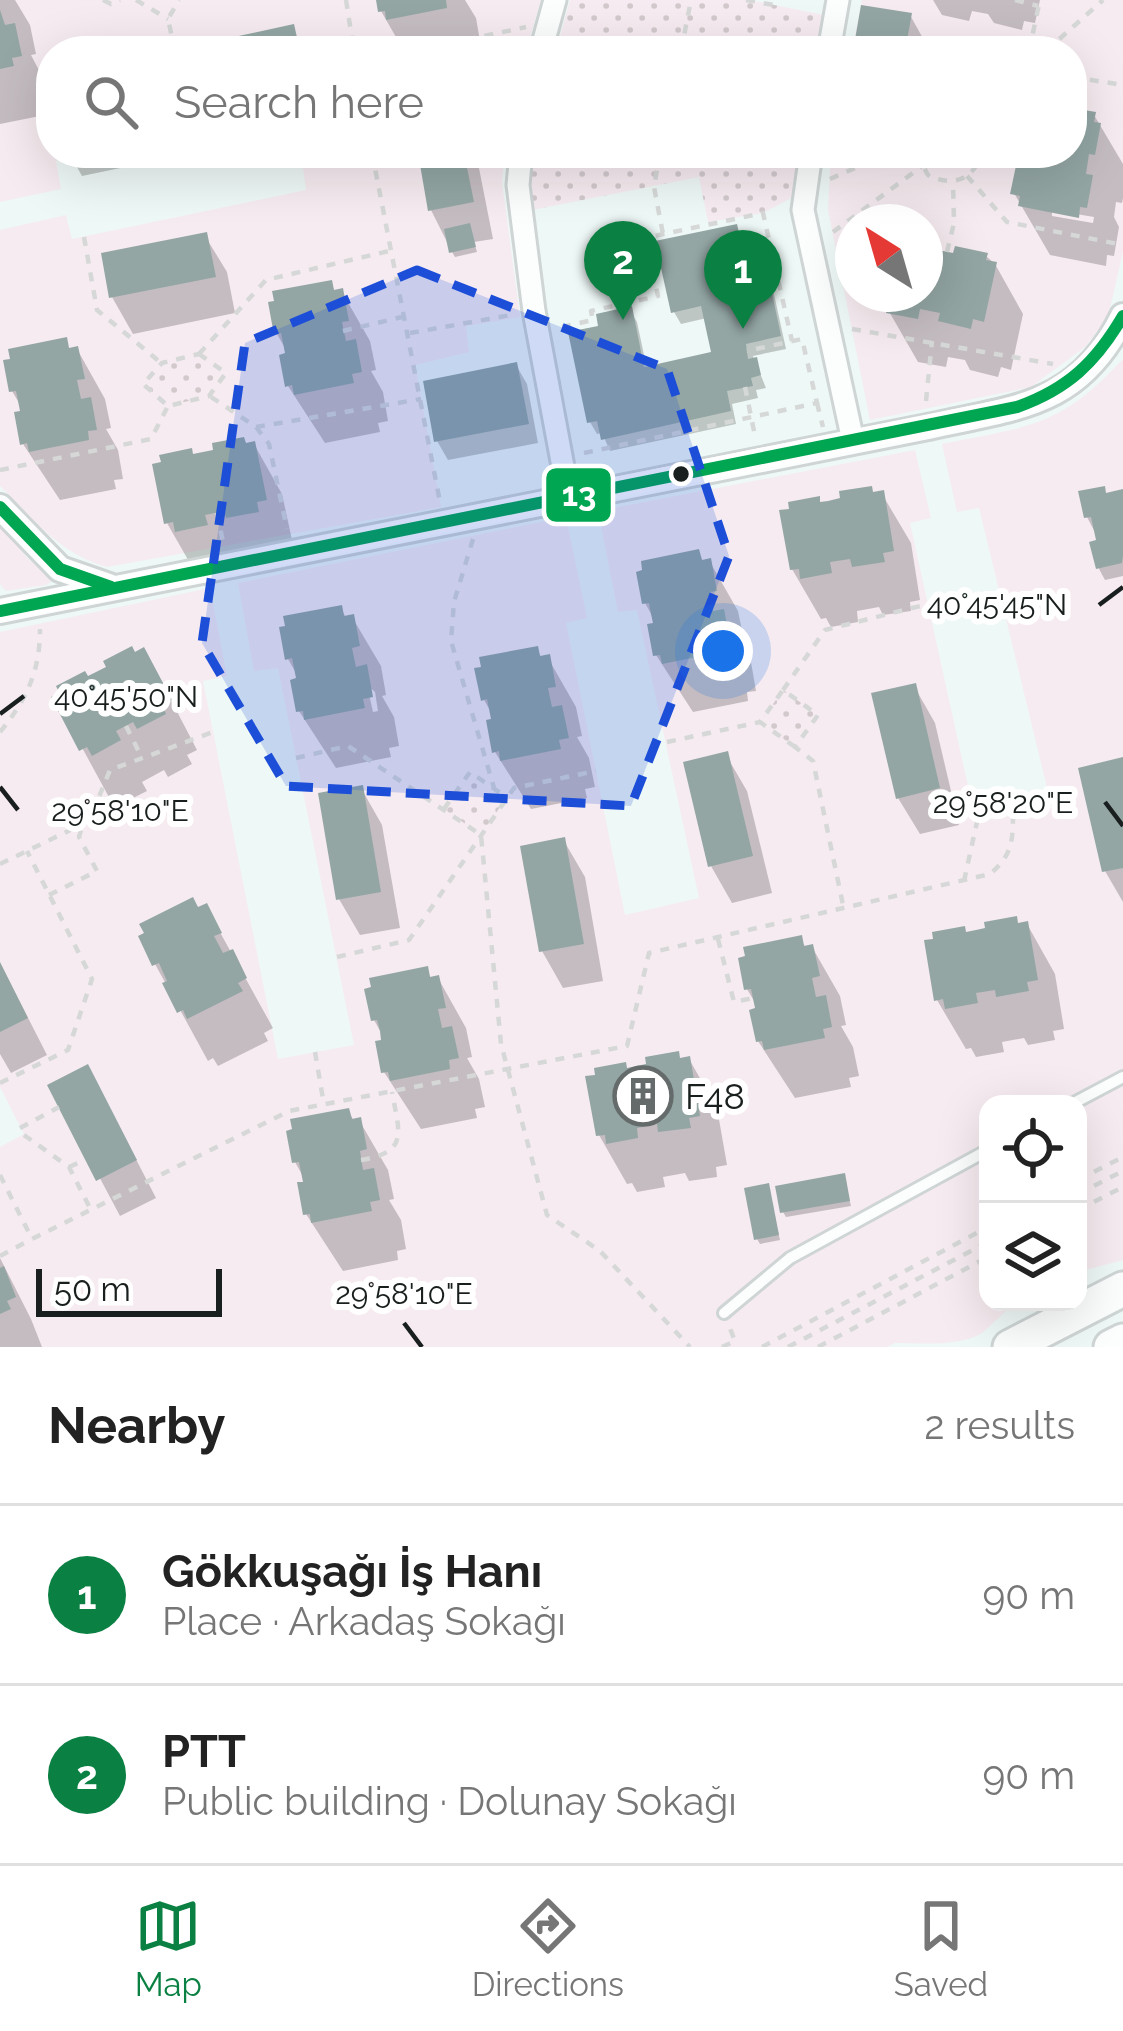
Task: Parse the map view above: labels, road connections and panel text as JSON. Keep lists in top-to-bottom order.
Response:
{
  "places": {
    "building": ["F48"]
  },
  "lines": ["transit line 13"],
  "scale_bar": "50 m",
  "north": "top left",
  "page": {
    "search": "Search here",
    "pins": ["2", "1"],
    "scale": "50 m",
    "heading": ["Nearby", "2 results"],
    "list": [
      {
        "mark": "1",
        "name": "Gökkuşağı İş Hanı",
        "note": "Place · Arkadaş Sokağı",
        "value": "90 m"
      },
      {
        "mark": "2",
        "name": "PTT",
        "note": "Public building · Dolunay Sokağı",
        "value": "90 m"
      }
    ],
    "nav": ["Map", "Directions", "Saved"]
  },
  "coordinates": [
    "40°45'45\"N",
    "40°45'50\"N",
    "29°58'20\"E",
    "29°58'10\"E"
  ]
}
